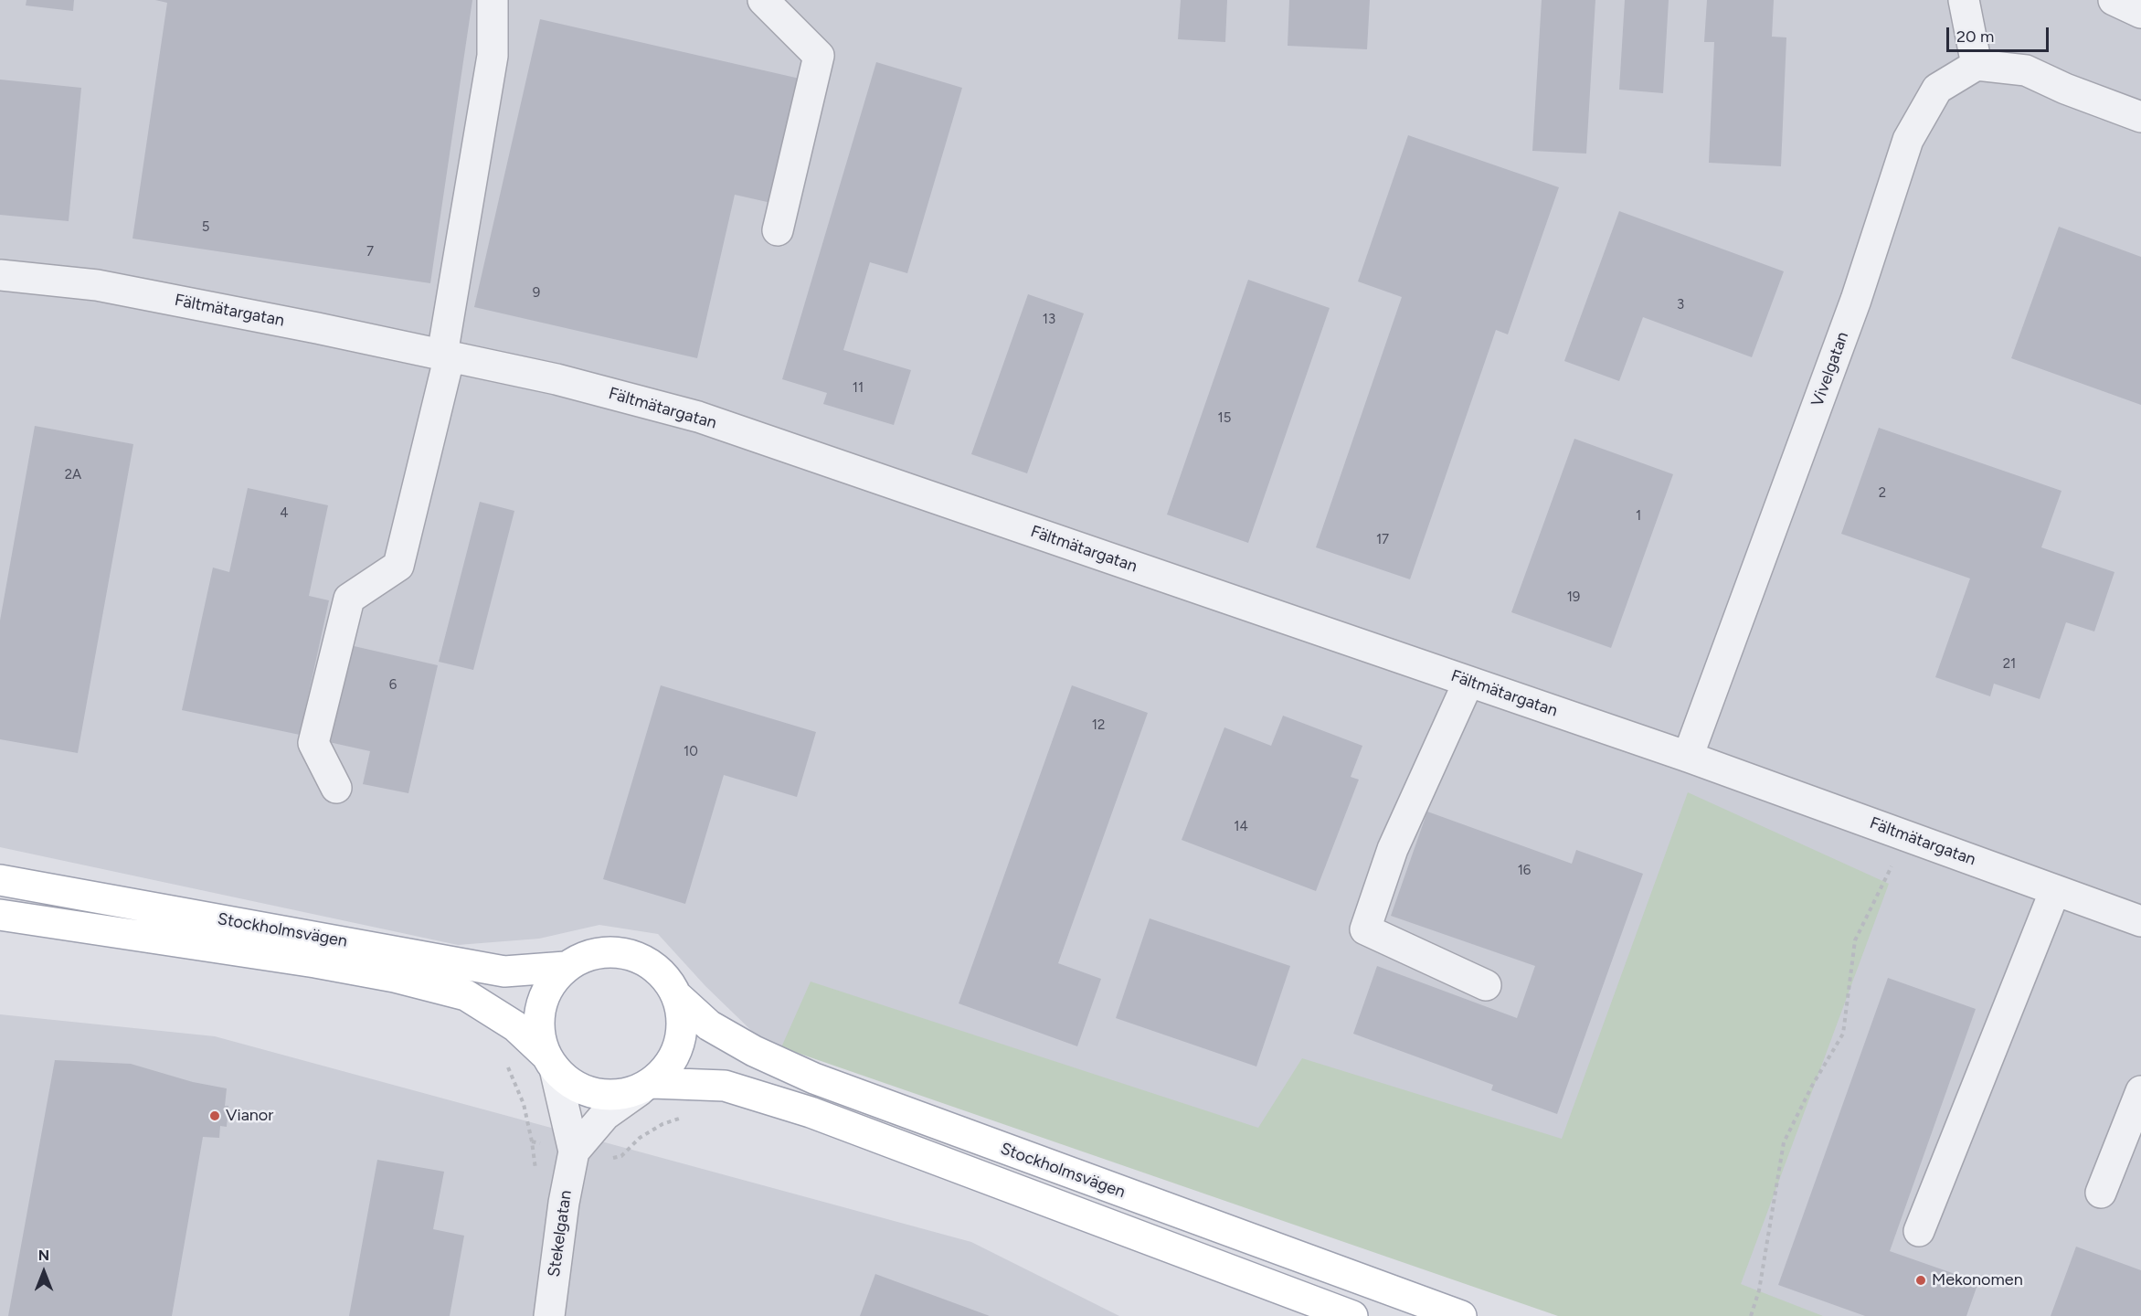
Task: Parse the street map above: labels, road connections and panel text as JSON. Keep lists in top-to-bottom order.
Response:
{
  "streets": {
    "main road": ["Stockholmsvägen"],
    "street": ["Fältmätargatan", "Vivelgatan", "Stekelgatan"]
  },
  "crossings": [
    ["Fältmätargatan", "Vivelgatan"]
  ],
  "places": ["Vianor", "Mekonomen"],
  "house_numbers": [
    "5",
    "7",
    "9",
    "3",
    "13",
    "11",
    "15",
    "2A",
    "2",
    "4",
    "1",
    "17",
    "19",
    "21",
    "6",
    "12",
    "10",
    "14",
    "16"
  ],
  "scale_bar": "20 m",
  "north": "top"
}
